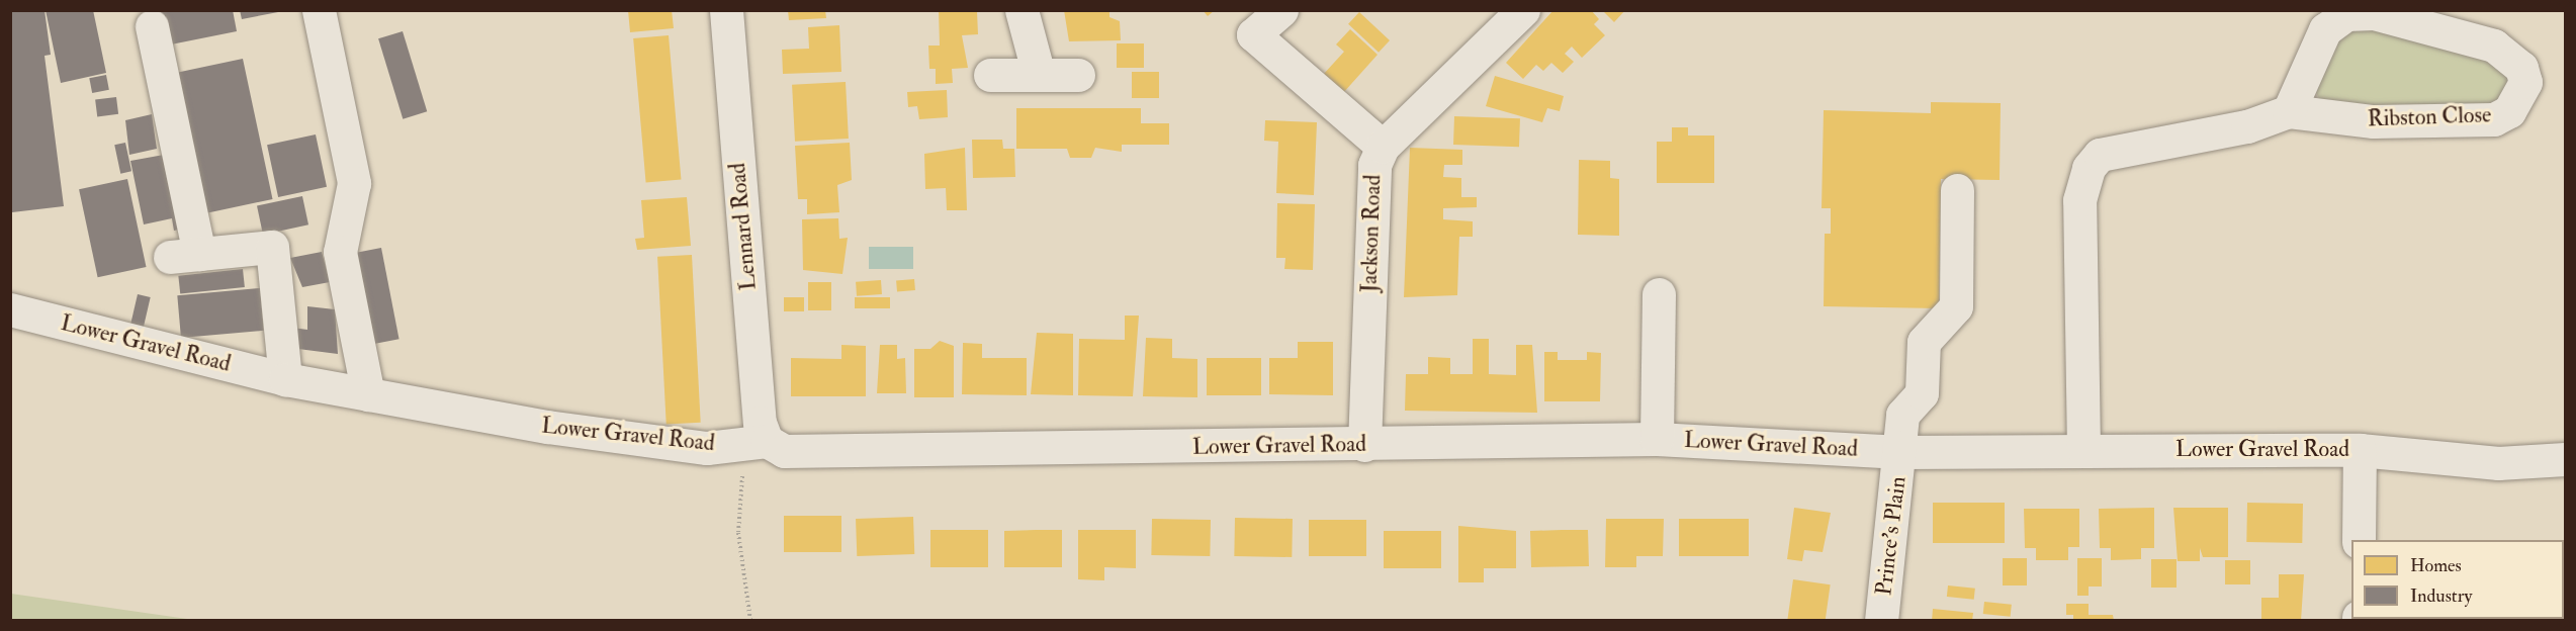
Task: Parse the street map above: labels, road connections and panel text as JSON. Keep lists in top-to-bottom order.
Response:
{
  "streets": {
    "street": [
      "Ribston Close",
      "Lennard Road",
      "Jackson Road",
      "Lower Gravel Road",
      "Prince's Plain"
    ]
  },
  "crossings": [
    ["Ribston Close", "Lower Gravel Road"],
    ["Lennard Road", "Lower Gravel Road"],
    ["Jackson Road", "Lower Gravel Road"],
    ["Lower Gravel Road", "Prince's Plain"]
  ],
  "legend": ["Homes", "Industry"]
}
